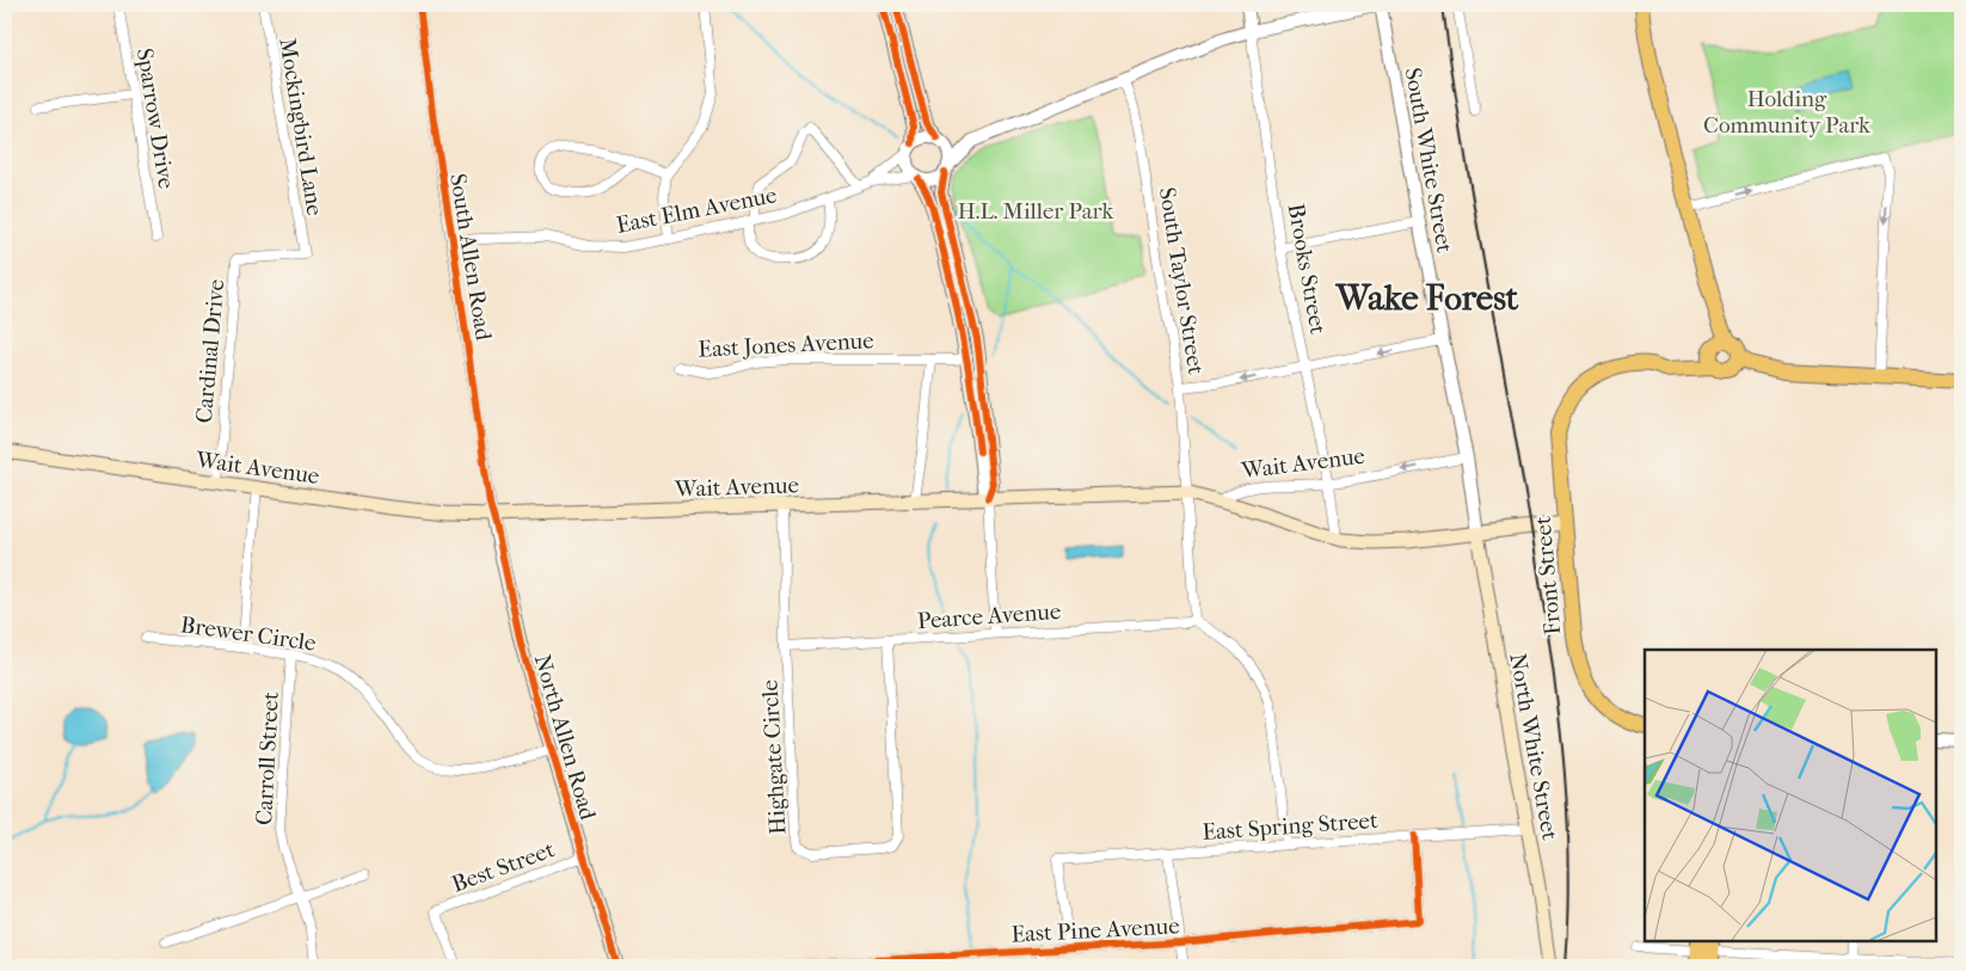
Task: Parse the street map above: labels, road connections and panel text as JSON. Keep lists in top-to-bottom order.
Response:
{
  "streets": {
    "main road": ["Wait Avenue", "Front Street", "North White Street"],
    "street": [
      "Sparrow Drive",
      "Mockingbird Lane",
      "South White Street",
      "East Elm Avenue",
      "South Allen Road",
      "Brooks Street",
      "South Taylor Street",
      "East Jones Avenue",
      "Cardinal Drive",
      "Pearce Avenue",
      "Brewer Circle",
      "North Allen Road",
      "Highgate Circle",
      "Carroll Street",
      "East Spring Street",
      "Best Street",
      "East Pine Avenue"
    ]
  },
  "crossings": [
    ["Mockingbird Lane", "Cardinal Drive"],
    ["South White Street", "Wait Avenue"],
    ["South White Street", "North White Street"],
    ["East Elm Avenue", "South Allen Road"],
    ["South Allen Road", "Wait Avenue"],
    ["South Allen Road", "North Allen Road"],
    ["Brooks Street", "Wait Avenue"],
    ["South Taylor Street", "Wait Avenue"],
    ["South Taylor Street", "Pearce Avenue"],
    ["Cardinal Drive", "Wait Avenue"],
    ["Wait Avenue", "North Allen Road"],
    ["Wait Avenue", "Highgate Circle"],
    ["Pearce Avenue", "Highgate Circle"],
    ["Brewer Circle", "North Allen Road"],
    ["Brewer Circle", "Carroll Street"],
    ["North Allen Road", "Best Street"],
    ["North White Street", "East Spring Street"],
    ["East Spring Street", "East Pine Avenue"]
  ],
  "districts": ["Wake Forest"],
  "parks": ["Holding Community Park", "H.L. Miller Park"]
}
